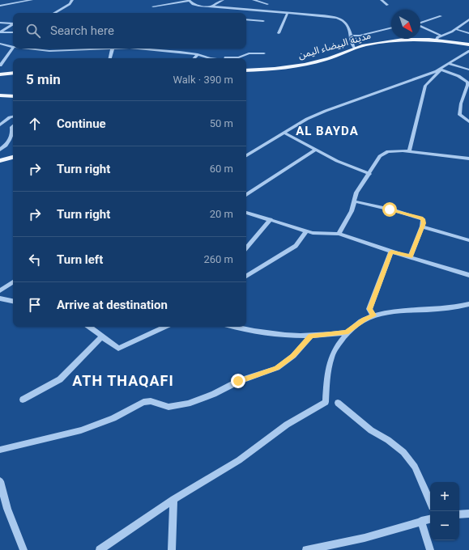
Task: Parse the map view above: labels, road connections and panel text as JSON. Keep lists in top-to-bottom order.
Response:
{
  "streets": {
    "main road": ["مدينة البيضاء اليمن"]
  },
  "districts": ["AL BAYDA", "ATH THAQAFI"],
  "north": "bottom right",
  "page": {
    "search": "Search here",
    "heading": ["5 min", "Walk · 390 m"],
    "list": [
      ["Continue", "50 m"],
      ["Turn right", "60 m"],
      ["Turn right", "20 m"],
      ["Turn left", "260 m"],
      "Arrive at destination"
    ],
    "map_buttons": ["+", "−"]
  }
}
